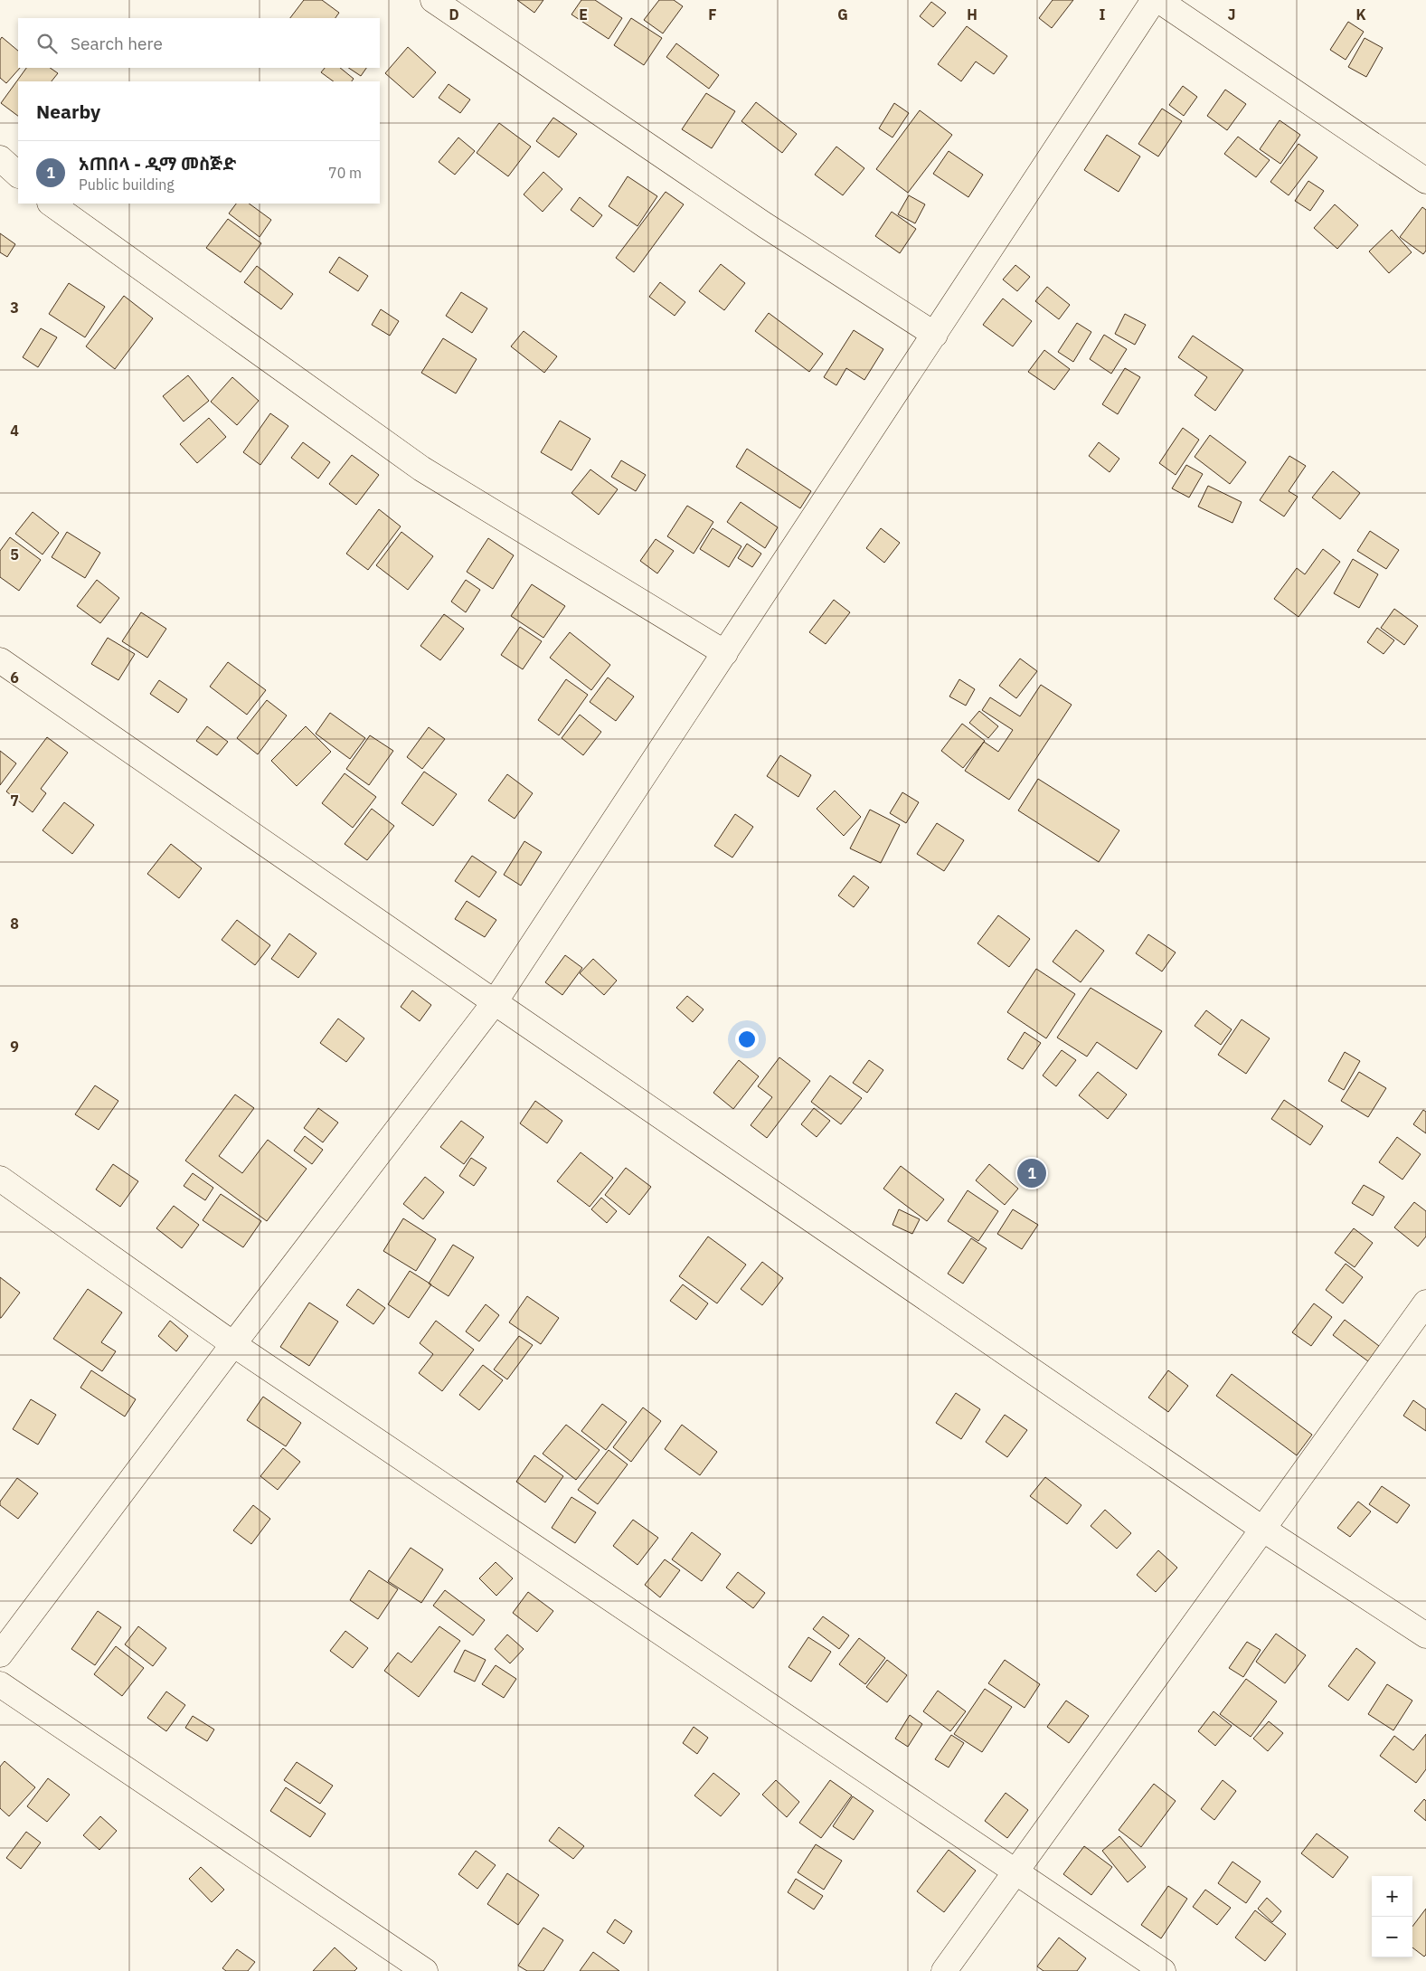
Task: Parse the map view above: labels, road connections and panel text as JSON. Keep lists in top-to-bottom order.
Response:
{
  "page": {
    "search": "Search here",
    "heading": "Nearby",
    "list": [
      {
        "mark": "1",
        "name": "አጠበላ - ዲማ መስጅድ",
        "note": "Public building",
        "value": "70 m"
      }
    ],
    "pins": "1",
    "map_buttons": ["+", "−"]
  },
  "grid": {
    "columns": [
      "D",
      "E",
      "F",
      "G",
      "H",
      "I",
      "J",
      "K"
    ],
    "rows": [
      "3",
      "4",
      "5",
      "6",
      "7",
      "8",
      "9"
    ]
  }
}
